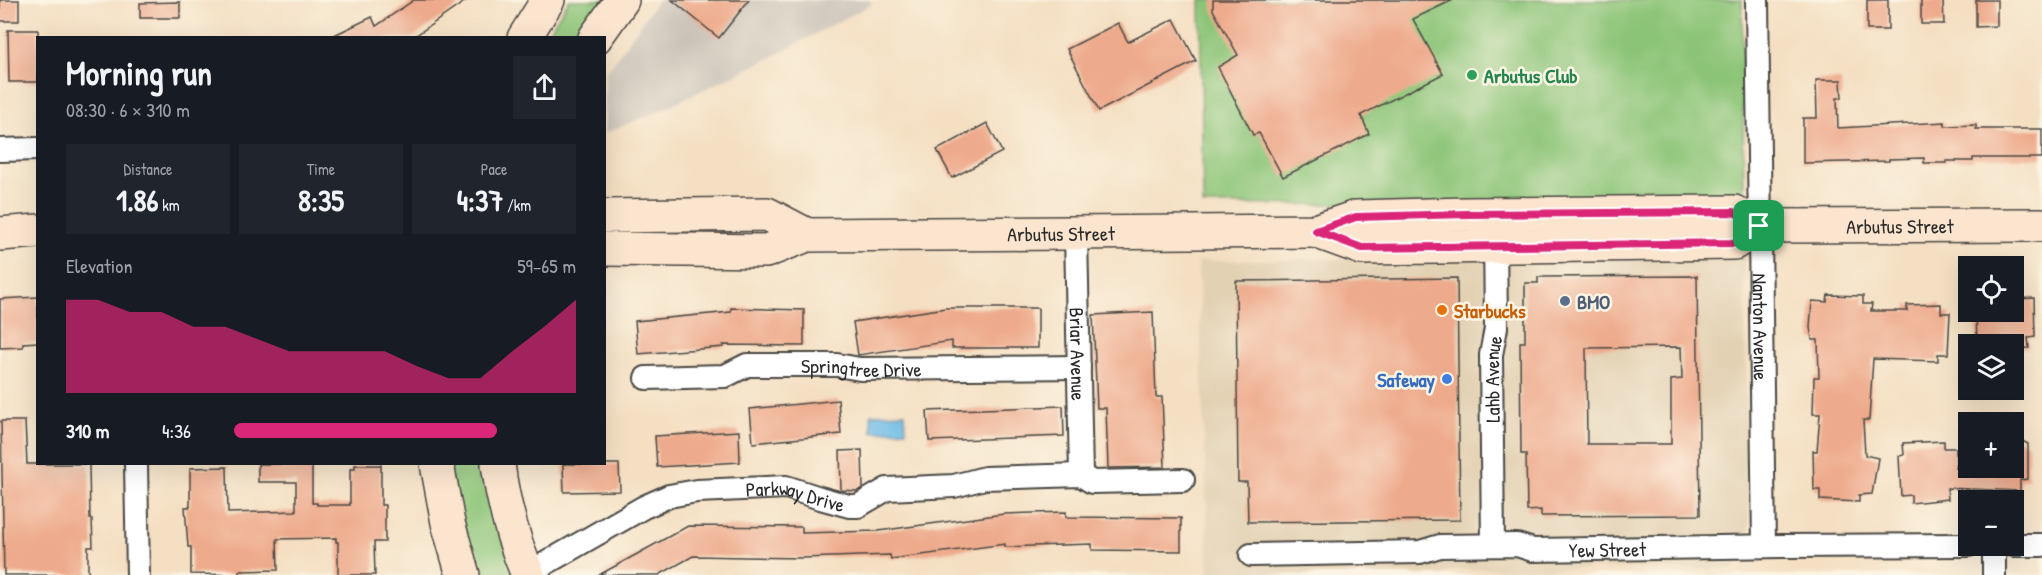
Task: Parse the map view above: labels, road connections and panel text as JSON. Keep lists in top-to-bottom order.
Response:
{
  "streets": {
    "main road": ["Arbutus Street"],
    "street": [
      "Nanton Avenue",
      "Briar Avenue",
      "Springtree Drive",
      "Lahb Avenue",
      "Parkway Drive",
      "Yew Street"
    ]
  },
  "crossings": [
    ["Arbutus Street", "Nanton Avenue"],
    ["Arbutus Street", "Briar Avenue"],
    ["Arbutus Street", "Lahb Avenue"],
    ["Nanton Avenue", "Yew Street"],
    ["Briar Avenue", "Springtree Drive"],
    ["Briar Avenue", "Parkway Drive"],
    ["Lahb Avenue", "Yew Street"]
  ],
  "places": [
    "Arbutus Club",
    "BMO",
    "Starbucks",
    "Safeway"
  ],
  "page": {
    "heading": ["Morning run", "08:30 · 6 × 310 m"],
    "stats": [
      ["Distance", "1.86 km"],
      ["Time", "8:35"],
      ["Pace", "4:37 /km"]
    ],
    "chart": ["Elevation", "59–65 m"],
    "map_buttons": ["+", "−"],
    "list": [
      {
        "name": "310 m",
        "note": "4:36"
      }
    ]
  }
}
